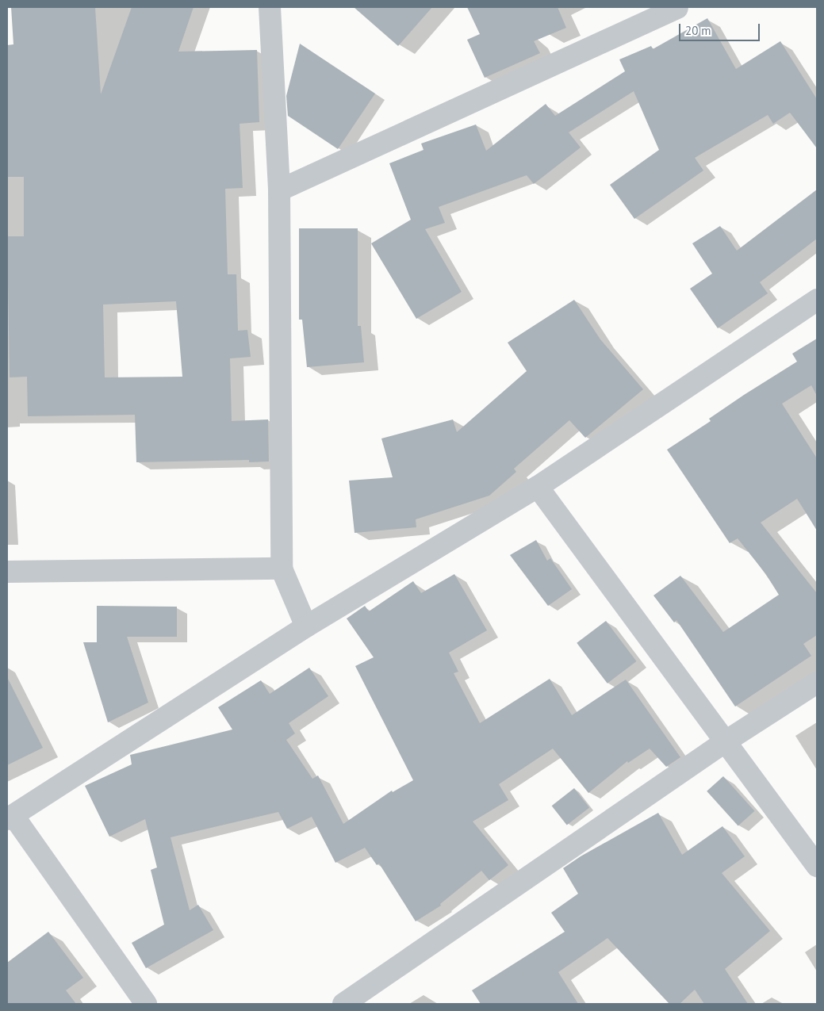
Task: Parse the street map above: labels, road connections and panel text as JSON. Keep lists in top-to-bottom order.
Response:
{
  "scale_bar": "20 m"
}
